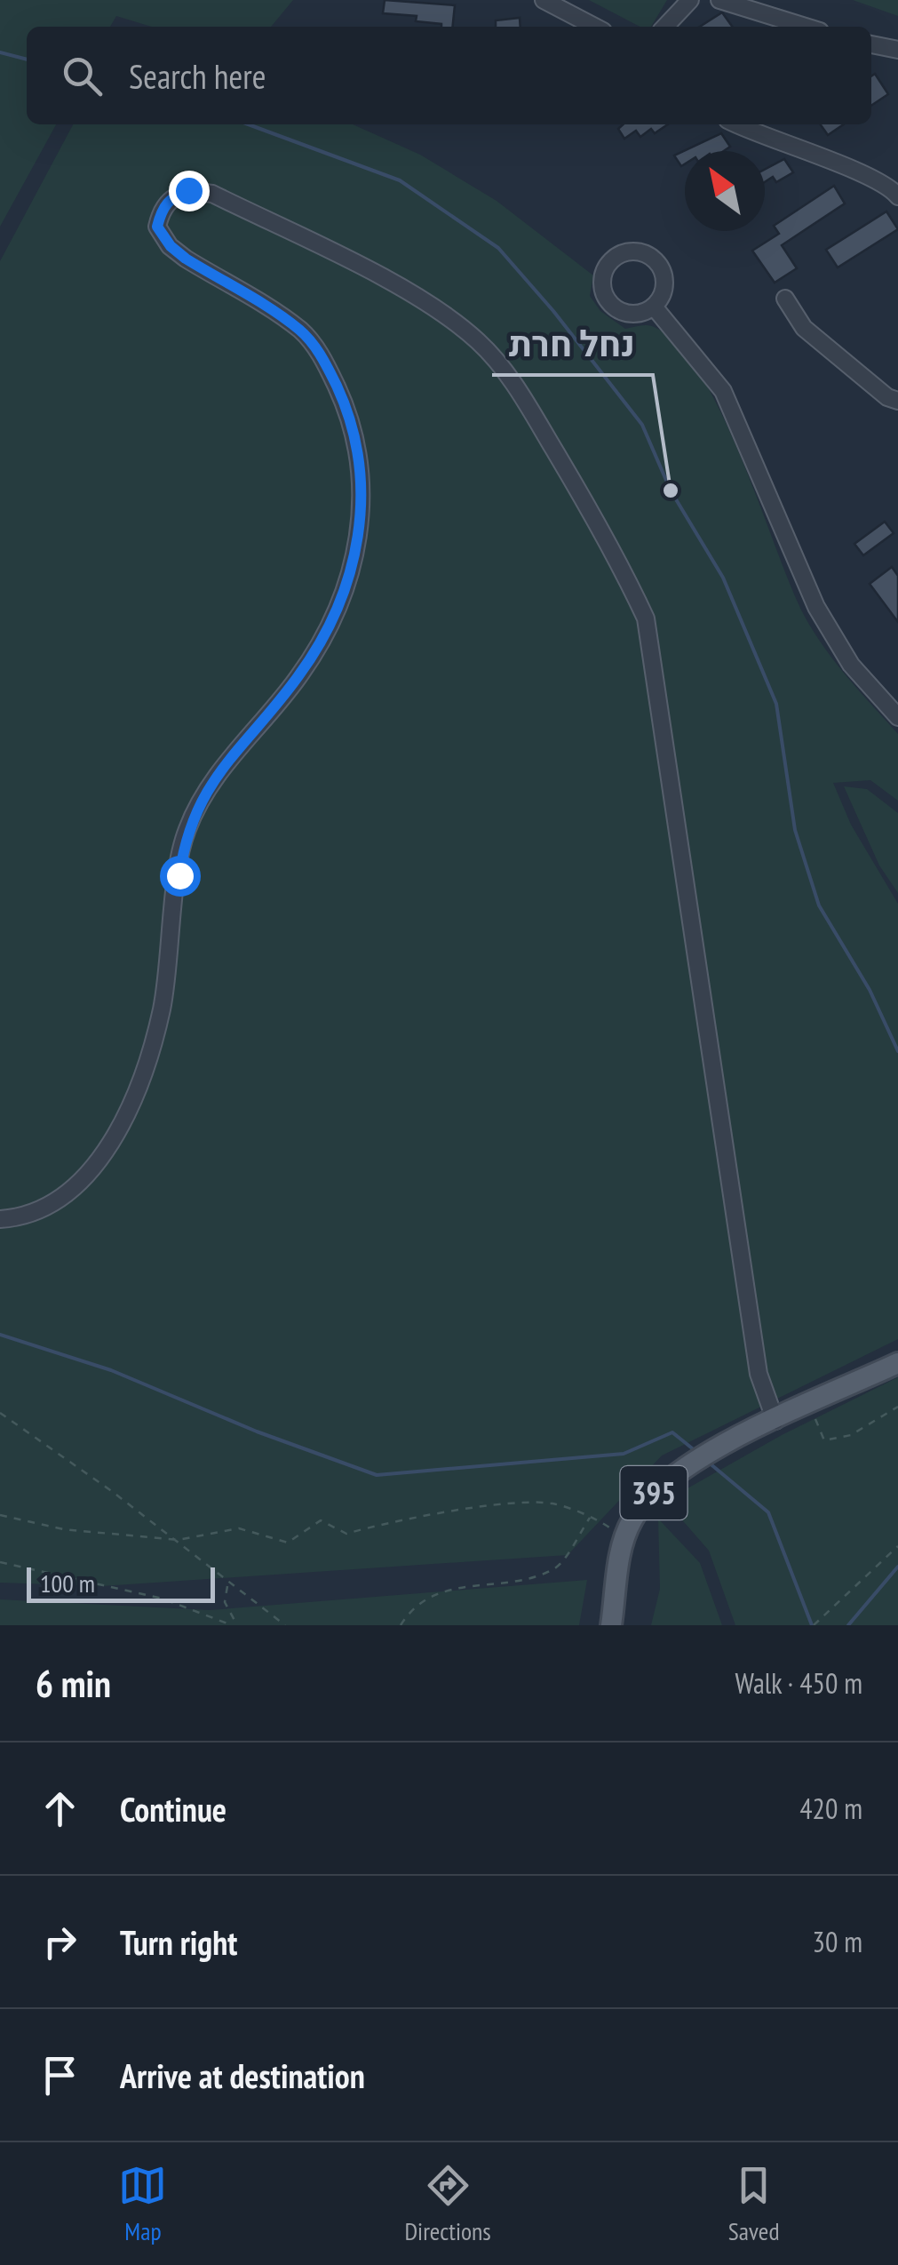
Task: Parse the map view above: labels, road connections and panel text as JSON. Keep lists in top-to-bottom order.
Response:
{
  "streets": {
    "main road": ["395"]
  },
  "places": ["נחל חרת"],
  "scale_bar": "100 m",
  "north": "top left",
  "page": {
    "search": "Search here",
    "scale": "100 m",
    "heading": ["6 min", "Walk · 450 m"],
    "list": [
      ["Continue", "420 m"],
      ["Turn right", "30 m"],
      "Arrive at destination"
    ],
    "nav": ["Map", "Directions", "Saved"]
  }
}
